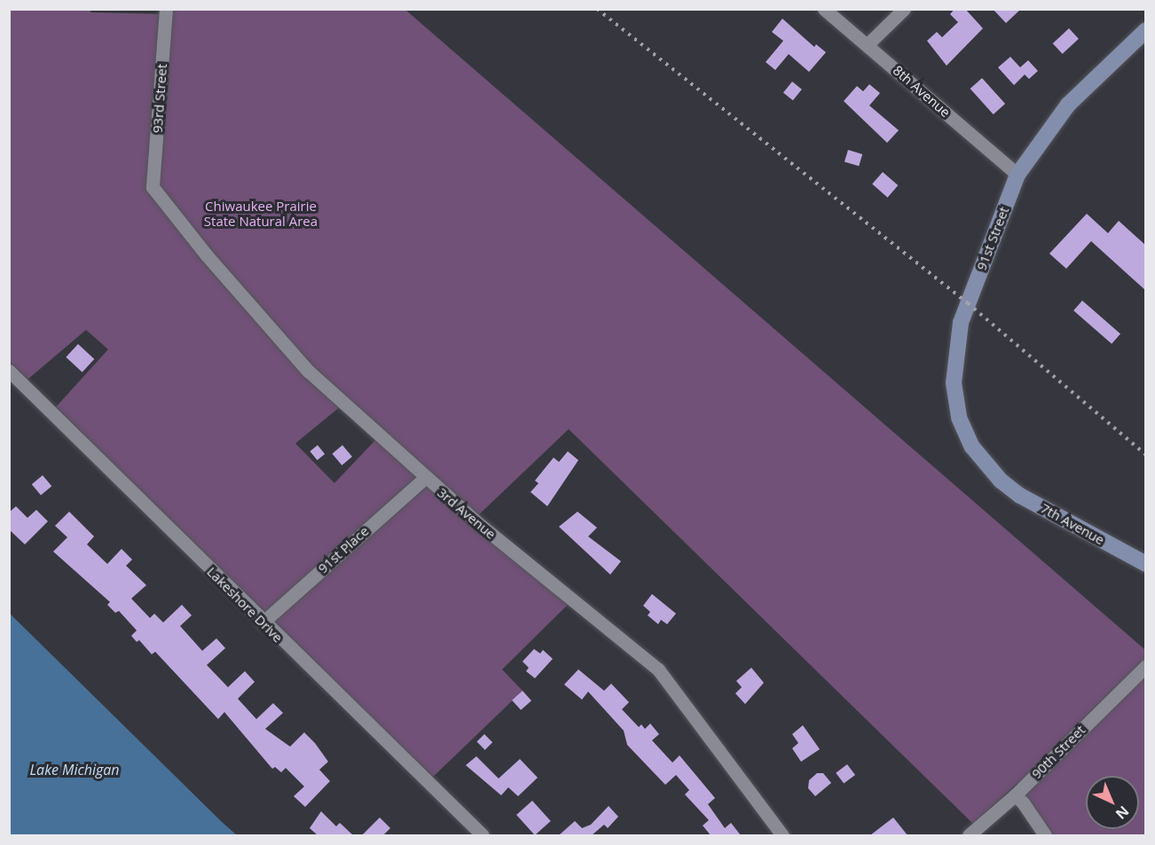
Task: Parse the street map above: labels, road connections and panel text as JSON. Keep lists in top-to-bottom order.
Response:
{
  "streets": {
    "street": [
      "8th Avenue",
      "93rd Street",
      "91st Street",
      "3rd Avenue",
      "7th Avenue",
      "91st Place",
      "Lakeshore Drive",
      "90th Street"
    ]
  },
  "crossings": [
    ["8th Avenue", "91st Street"],
    ["93rd Street", "3rd Avenue"],
    ["91st Street", "7th Avenue"],
    ["3rd Avenue", "91st Place"],
    ["91st Place", "Lakeshore Drive"]
  ],
  "water": ["Lake Michigan"],
  "parks": ["Chiwaukee Prairie State Natural Area"],
  "north": "bottom right"
}
